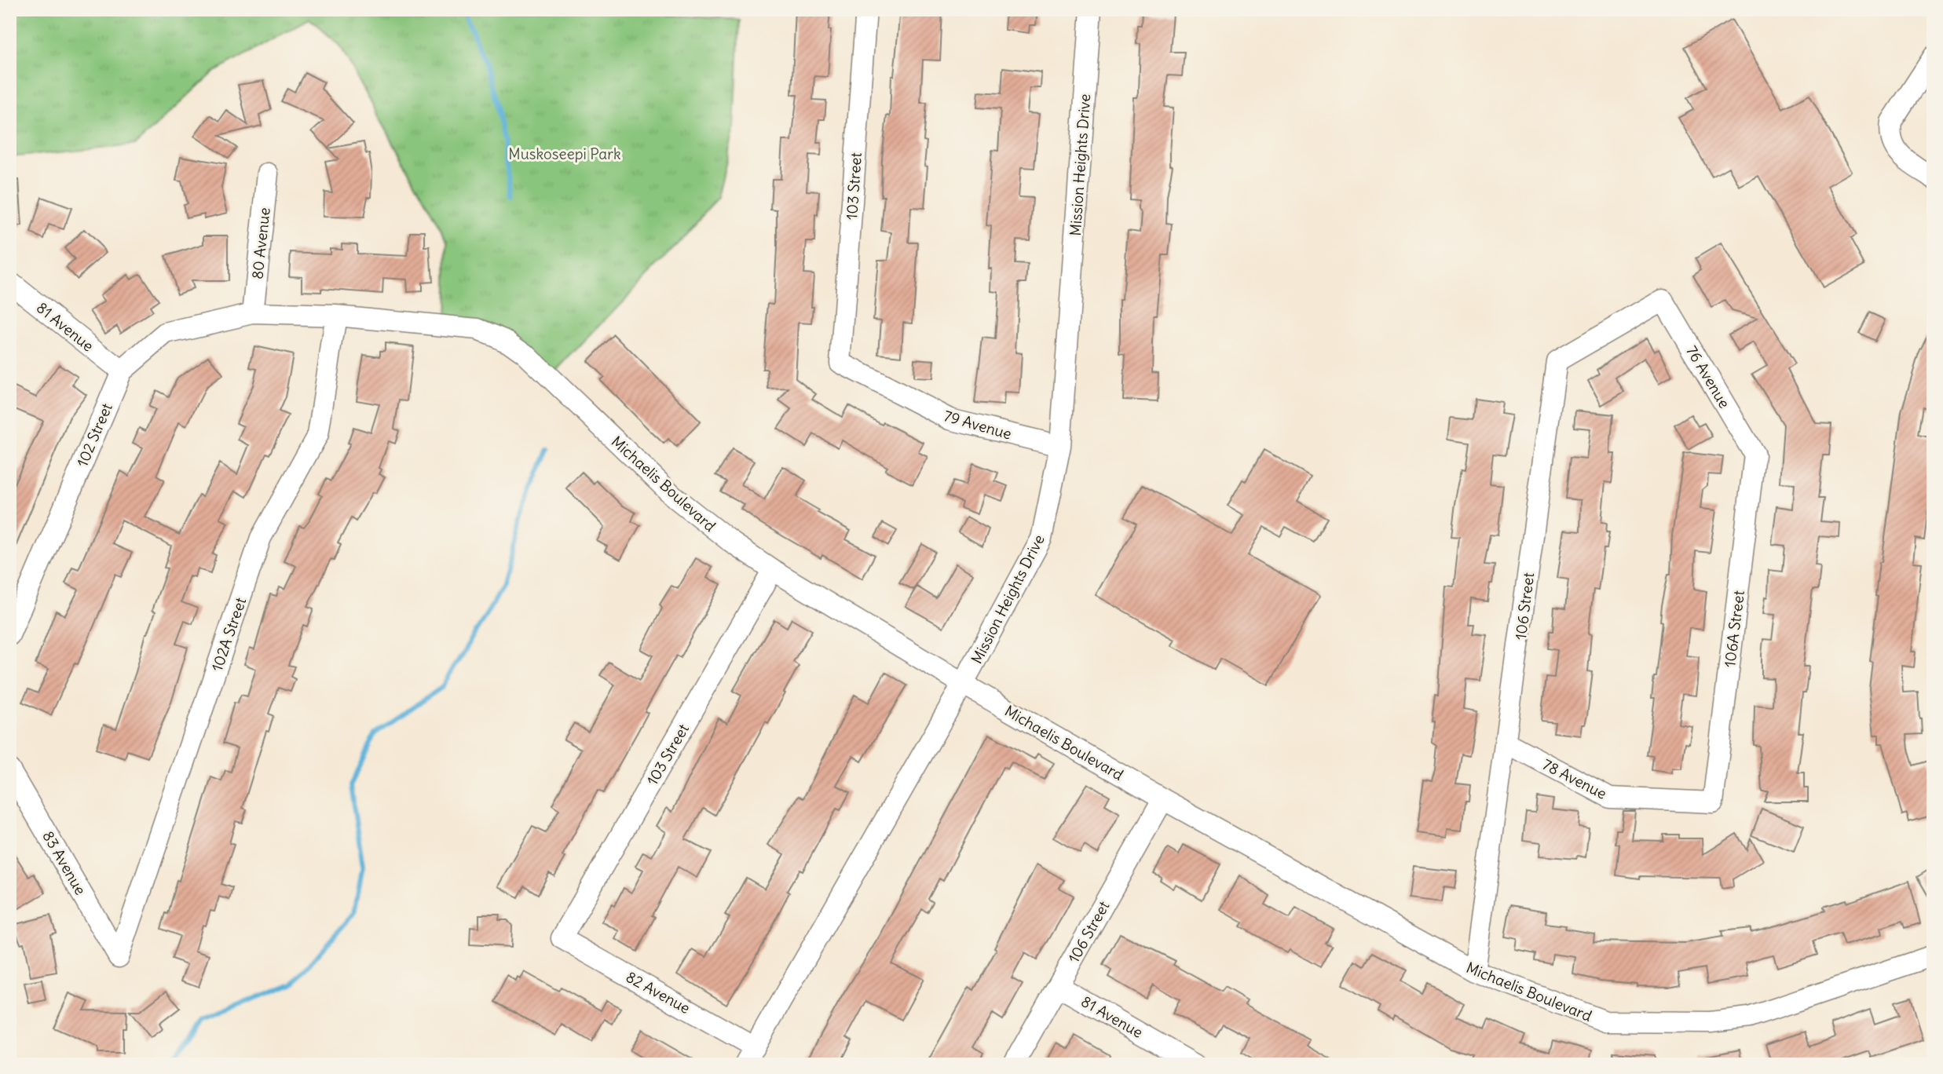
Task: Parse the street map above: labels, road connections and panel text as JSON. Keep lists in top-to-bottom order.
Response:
{
  "streets": {
    "street": [
      "Mission Heights Drive",
      "103 Street",
      "80 Avenue",
      "81 Avenue",
      "76 Avenue",
      "79 Avenue",
      "102 Street",
      "Michaelis Boulevard",
      "106 Street",
      "106A Street",
      "102A Street",
      "78 Avenue",
      "83 Avenue",
      "82 Avenue"
    ]
  },
  "crossings": [
    ["Mission Heights Drive", "79 Avenue"],
    ["Mission Heights Drive", "Michaelis Boulevard"],
    ["Mission Heights Drive", "82 Avenue"],
    ["103 Street", "79 Avenue"],
    ["103 Street", "Michaelis Boulevard"],
    ["103 Street", "82 Avenue"],
    ["80 Avenue", "102 Street"],
    ["80 Avenue", "Michaelis Boulevard"],
    ["81 Avenue", "102 Street"],
    ["81 Avenue", "106 Street"],
    ["76 Avenue", "106 Street"],
    ["76 Avenue", "106A Street"],
    ["102 Street", "Michaelis Boulevard"],
    ["Michaelis Boulevard", "106 Street"],
    ["Michaelis Boulevard", "102A Street"],
    ["106 Street", "78 Avenue"],
    ["106A Street", "78 Avenue"],
    ["102A Street", "83 Avenue"]
  ],
  "parks": ["Muskoseepi Park"]
}
